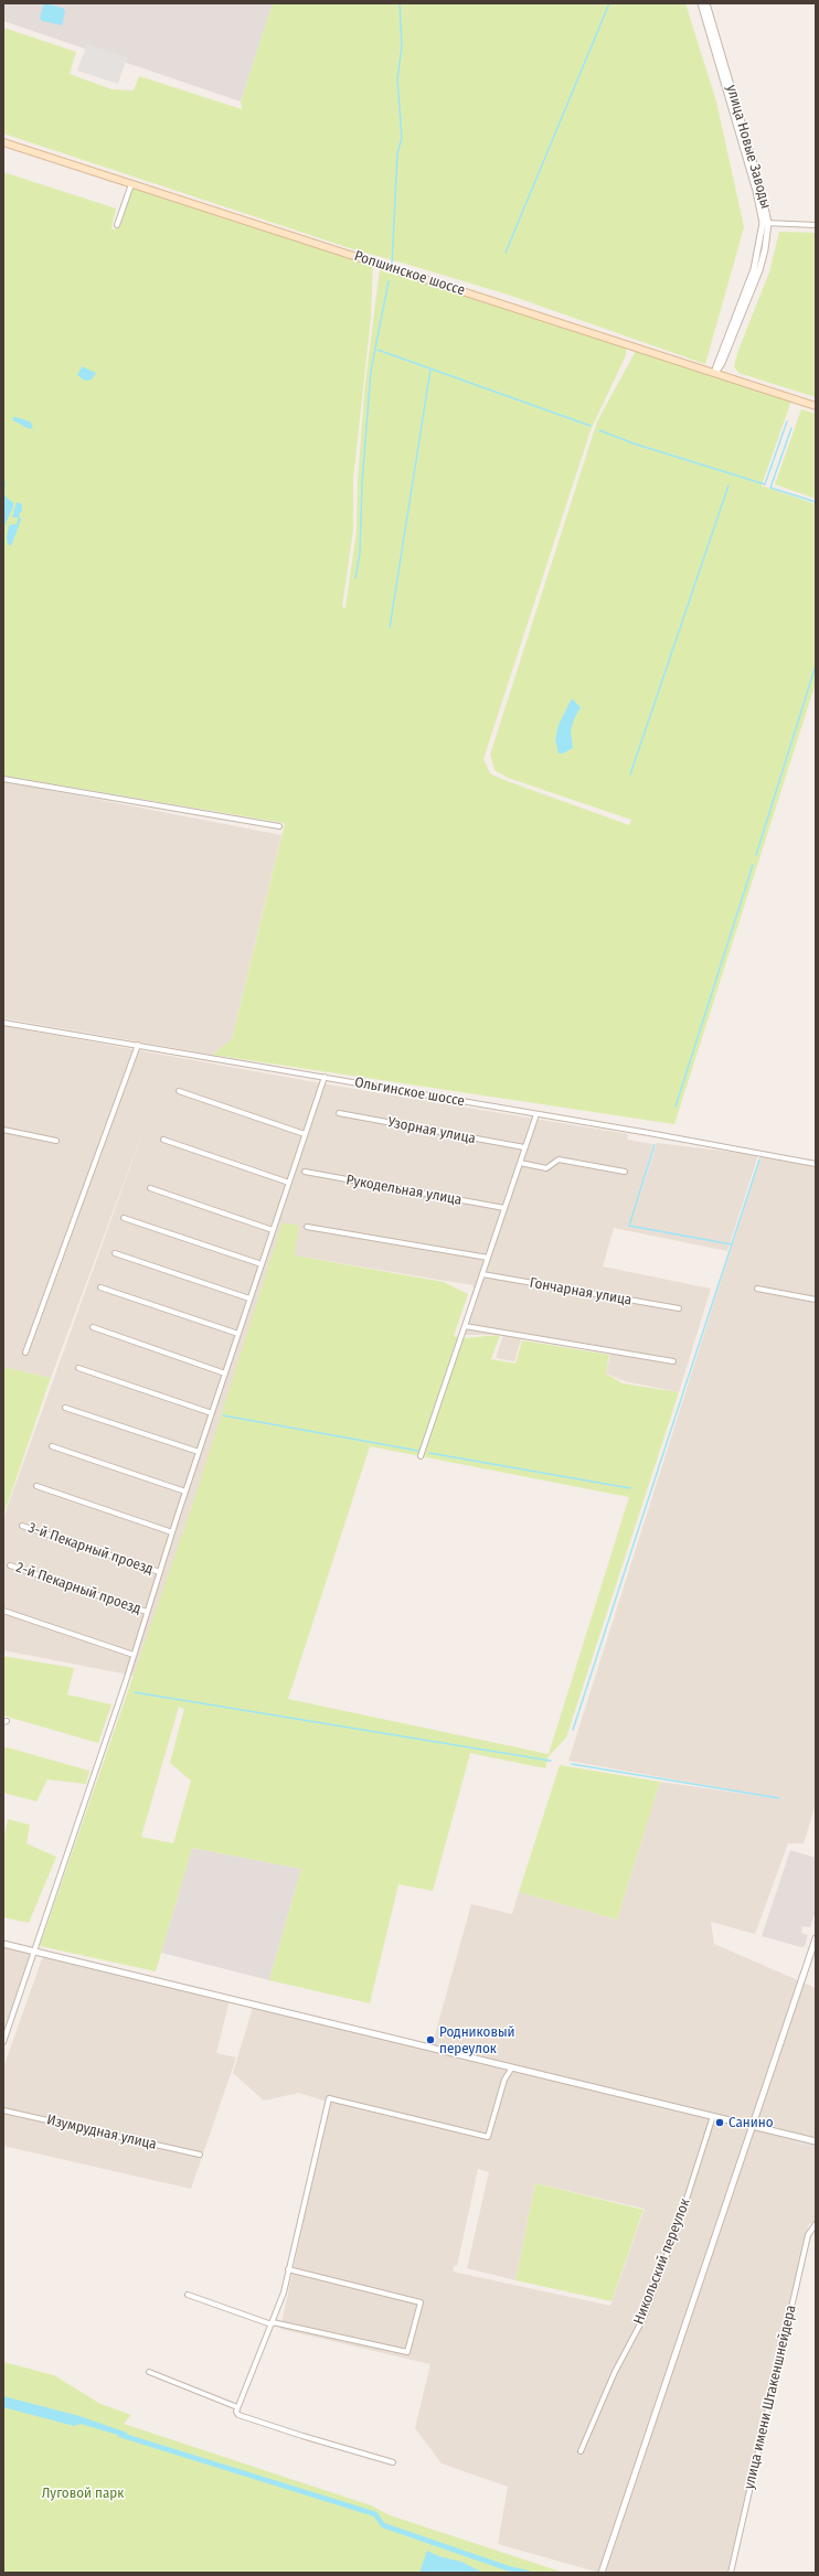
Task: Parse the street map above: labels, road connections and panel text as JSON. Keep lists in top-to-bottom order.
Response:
{
  "streets": {
    "main road": ["Ропшинское шоссе"],
    "street": [
      "улица Новые Заводы",
      "Ольгинское шоссе",
      "Узорная улица",
      "Рукодельная улица",
      "Гончарная улица",
      "3-й Пекарный проезд",
      "2-й Пекарный проезд",
      "Изумрудная улица",
      "Никольский переулок",
      "улица имени Штакеншнейдера"
    ]
  },
  "crossings": [
    ["улица Новые Заводы", "Ропшинское шоссе"]
  ],
  "parks": ["Луговой парк"],
  "places": ["Родниковый переулок", "Санино"]
}
